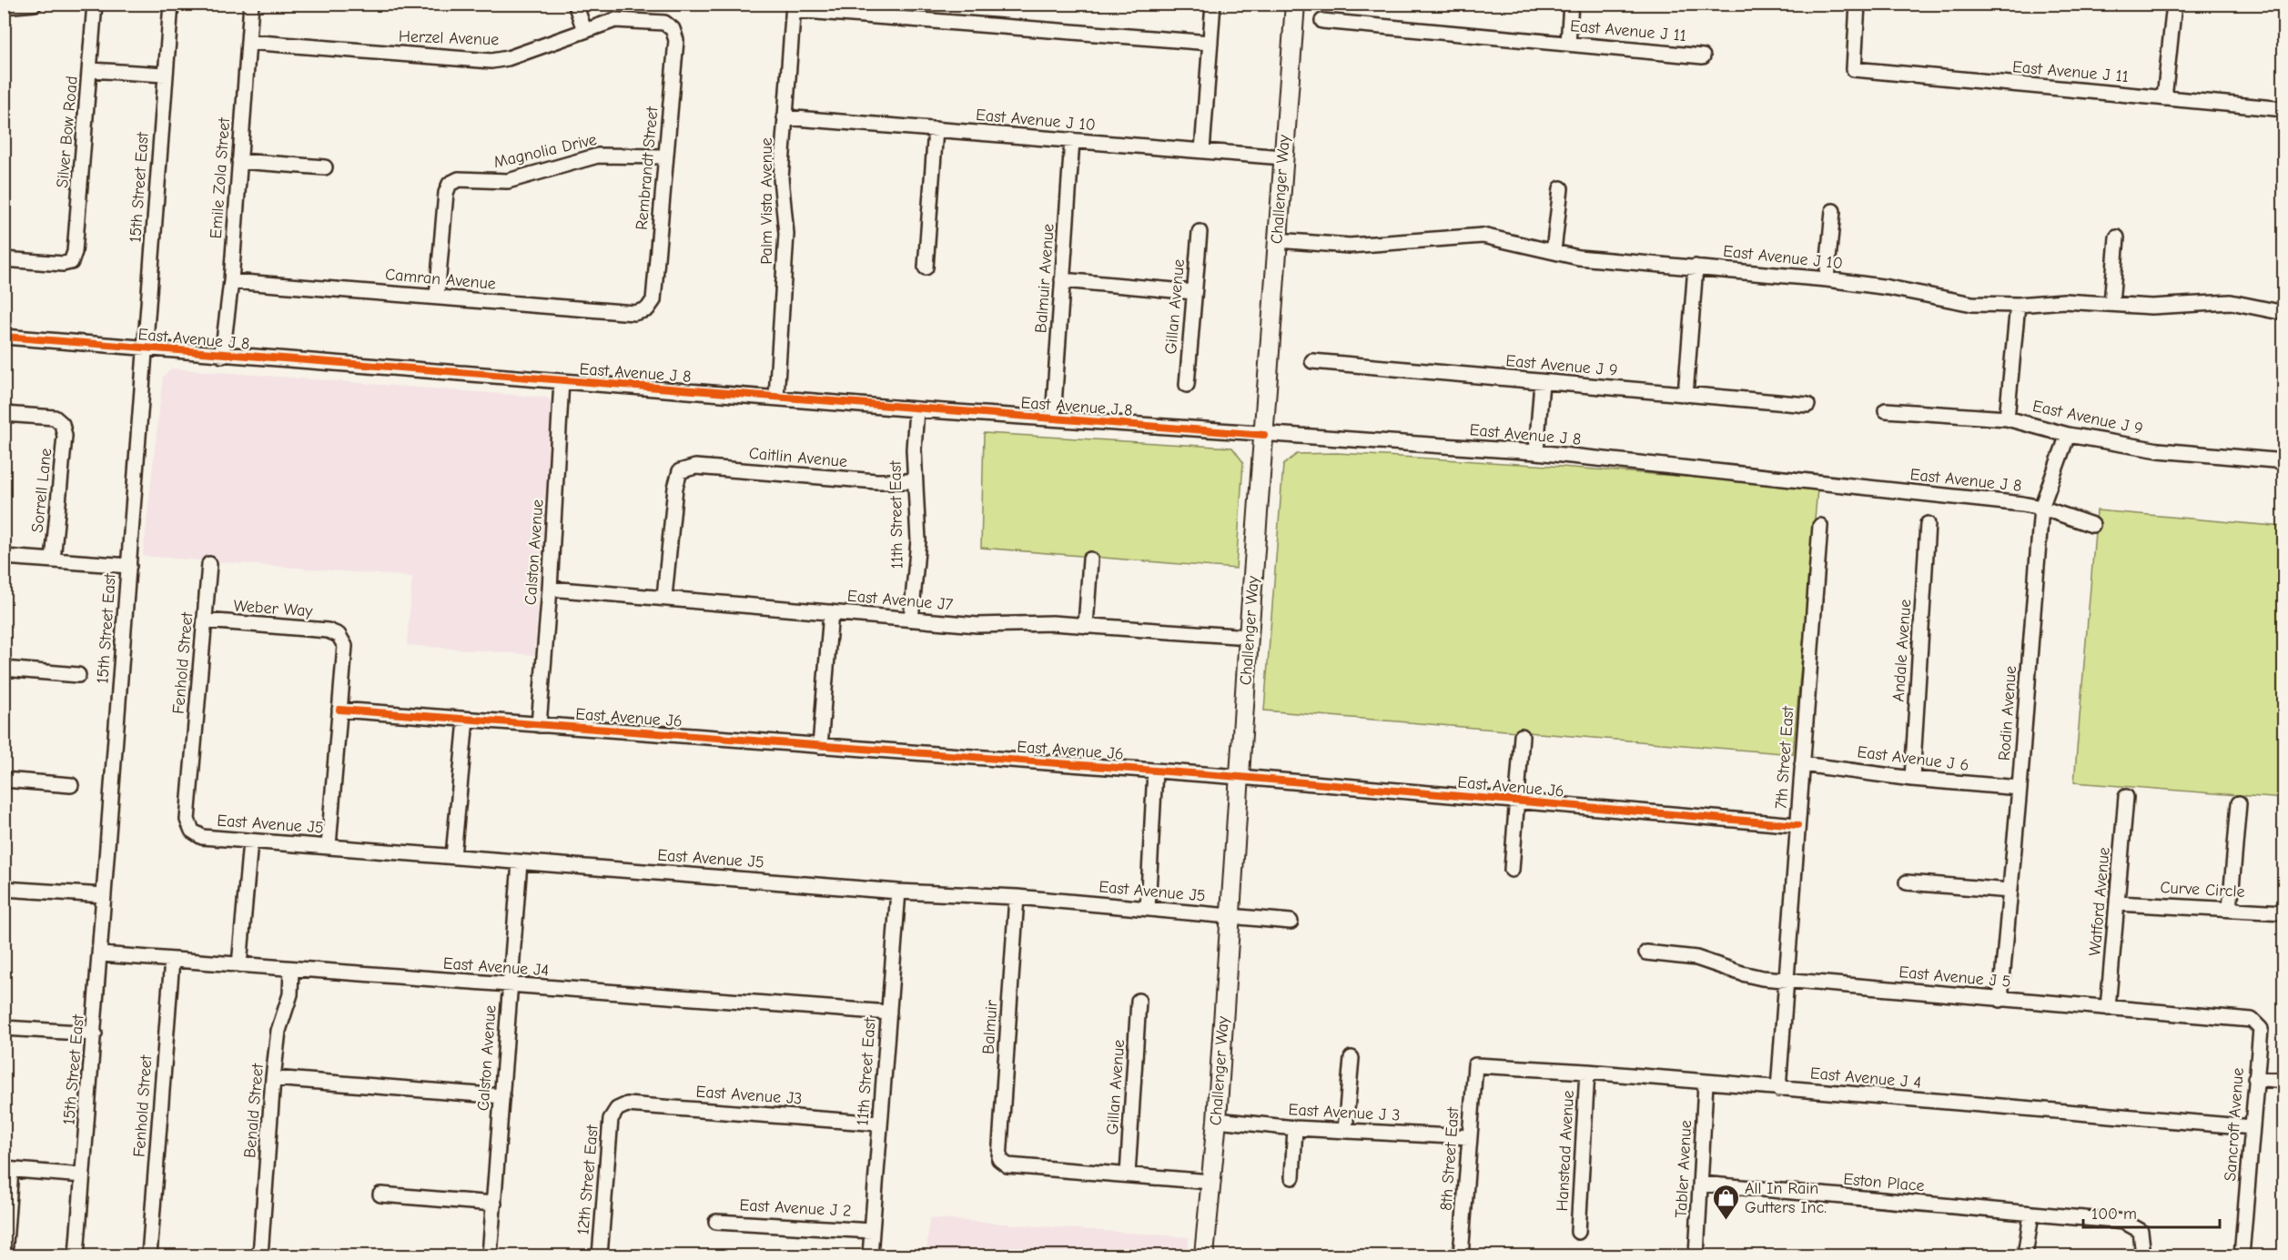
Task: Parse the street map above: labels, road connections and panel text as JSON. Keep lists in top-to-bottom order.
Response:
{
  "streets": {
    "main road": ["Challenger Way"],
    "street": [
      "East Avenue J 11",
      "Herzel Avenue",
      "East Avenue J 10",
      "Silver Bow Road",
      "Magnolia Drive",
      "Rembrandt Street",
      "Emile Zola Street",
      "15th Street East",
      "Palm Vista Avenue",
      "Balmuir Avenue",
      "Camran Avenue",
      "Gillan Avenue",
      "East Avenue J 8",
      "East Avenue J 9",
      "Caitlin Avenue",
      "Sorrell Lane",
      "11th Street East",
      "Calston Avenue",
      "East Avenue J7",
      "Weber Way",
      "Andale Avenue",
      "Fenhold Street",
      "Rodin Avenue",
      "East Avenue J6",
      "7th Street East",
      "East Avenue J 6",
      "East Avenue J5",
      "Curve Circle",
      "Watford Avenue",
      "East Avenue J4",
      "East Avenue J 5",
      "Balmuir",
      "East Avenue J 4",
      "East Avenue J3",
      "Benald Street",
      "East Avenue J 3",
      "Sancroft Avenue",
      "Hanstead Avenue",
      "8th Street East",
      "Tabler Avenue",
      "12th Street East",
      "Eston Place",
      "East Avenue J 2"
    ]
  },
  "crossings": [
    ["Herzel Avenue", "Rembrandt Street"],
    ["Herzel Avenue", "Emile Zola Street"],
    ["East Avenue J 10", "Challenger Way"],
    ["East Avenue J 10", "Palm Vista Avenue"],
    ["East Avenue J 10", "Balmuir Avenue"],
    ["Magnolia Drive", "Rembrandt Street"],
    ["Magnolia Drive", "Camran Avenue"],
    ["Rembrandt Street", "Camran Avenue"],
    ["Emile Zola Street", "Camran Avenue"],
    ["Emile Zola Street", "East Avenue J 8"],
    ["15th Street East", "East Avenue J 8"],
    ["15th Street East", "East Avenue J4"],
    ["Challenger Way", "East Avenue J 8"],
    ["Challenger Way", "East Avenue J7"],
    ["Challenger Way", "East Avenue J6"],
    ["Challenger Way", "East Avenue J5"],
    ["Challenger Way", "East Avenue J 3"],
    ["Palm Vista Avenue", "East Avenue J 8"],
    ["Balmuir Avenue", "East Avenue J 8"],
    ["Gillan Avenue", "Balmuir"],
    ["East Avenue J 8", "11th Street East"],
    ["East Avenue J 8", "Calston Avenue"],
    ["East Avenue J 8", "Rodin Avenue"],
    ["East Avenue J 9", "Rodin Avenue"],
    ["Caitlin Avenue", "11th Street East"],
    ["Caitlin Avenue", "East Avenue J7"],
    ["11th Street East", "East Avenue J7"],
    ["11th Street East", "East Avenue J5"],
    ["11th Street East", "East Avenue J4"],
    ["11th Street East", "East Avenue J3"],
    ["11th Street East", "East Avenue J 2"],
    ["Calston Avenue", "East Avenue J7"],
    ["Calston Avenue", "East Avenue J6"],
    ["Calston Avenue", "East Avenue J5"],
    ["Calston Avenue", "East Avenue J4"],
    ["Weber Way", "Fenhold Street"],
    ["Weber Way", "East Avenue J6"],
    ["Andale Avenue", "East Avenue J 6"],
    ["Fenhold Street", "East Avenue J5"],
    ["Fenhold Street", "East Avenue J4"],
    ["Rodin Avenue", "East Avenue J 6"],
    ["Rodin Avenue", "East Avenue J 5"],
    ["East Avenue J6", "7th Street East"],
    ["7th Street East", "East Avenue J 6"],
    ["7th Street East", "East Avenue J 5"],
    ["7th Street East", "East Avenue J 4"],
    ["East Avenue J5", "Balmuir"],
    ["Curve Circle", "Watford Avenue"],
    ["Watford Avenue", "East Avenue J 5"],
    ["East Avenue J4", "Benald Street"],
    ["East Avenue J 5", "Sancroft Avenue"],
    ["East Avenue J 4", "Sancroft Avenue"],
    ["East Avenue J 4", "Hanstead Avenue"],
    ["East Avenue J 4", "8th Street East"],
    ["East Avenue J 4", "Tabler Avenue"],
    ["East Avenue J3", "12th Street East"],
    ["East Avenue J 3", "8th Street East"],
    ["Tabler Avenue", "Eston Place"]
  ],
  "places": {
    "shop": ["All In Rain Gutters Inc."]
  },
  "scale_bar": "100 m"
}
